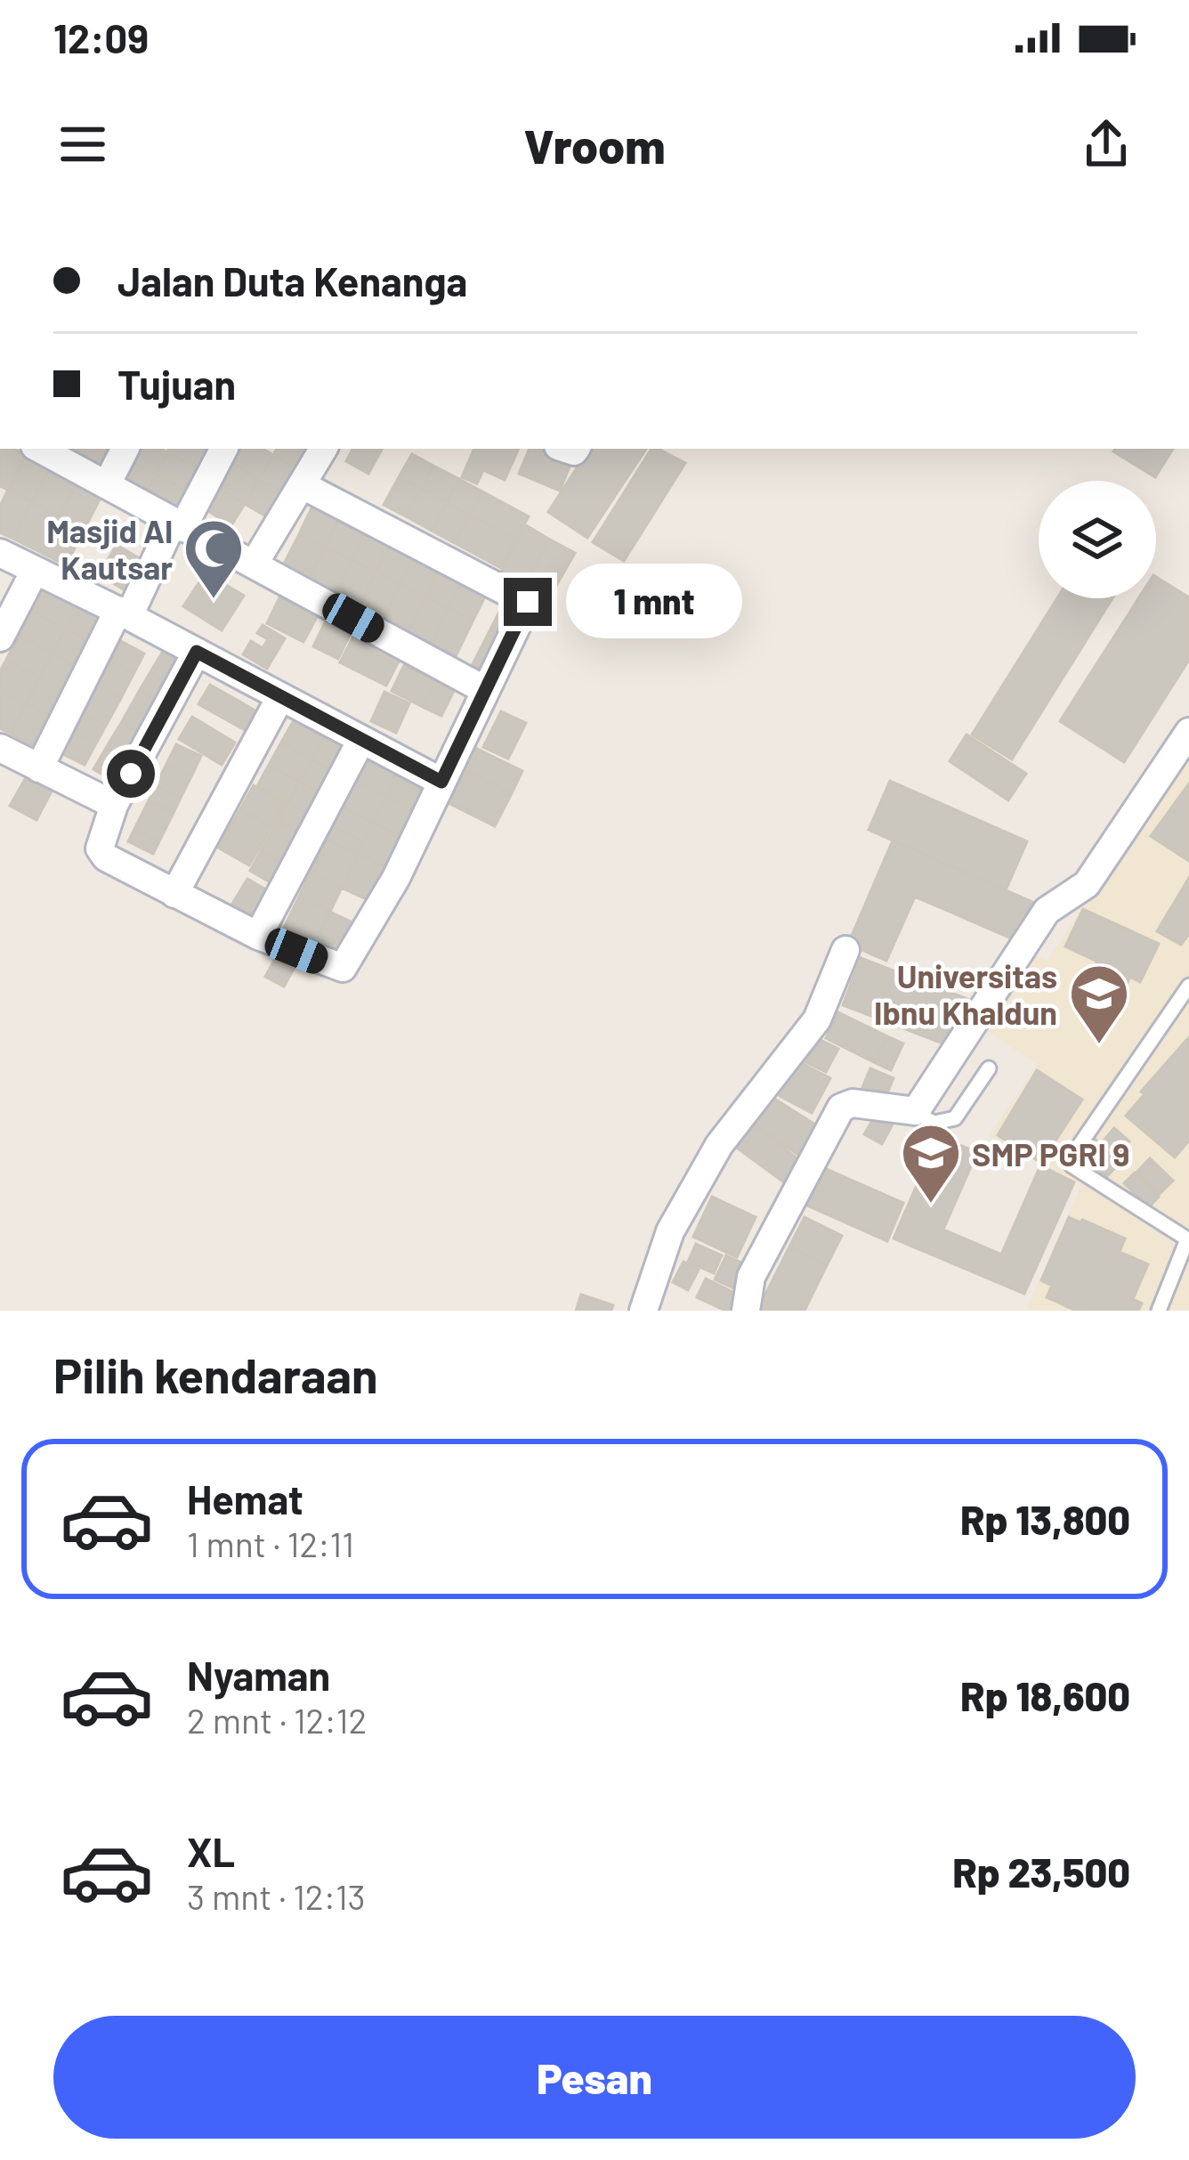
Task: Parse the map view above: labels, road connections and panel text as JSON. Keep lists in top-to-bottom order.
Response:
{
  "places": {
    "mosque": ["Masjid Al Kautsar"],
    "school or university": ["Universitas Ibnu Khaldun", "SMP PGRI 9"]
  },
  "page": {
    "status": "12:09",
    "header": "Vroom",
    "banner": ["Jalan Duta Kenanga", "Tujuan"],
    "bubble": "1 mnt",
    "heading": "Pilih kendaraan",
    "list": [
      {
        "name": "Hemat",
        "note": "1 mnt · 12:11",
        "value": "Rp 13,800"
      },
      {
        "name": "Nyaman",
        "note": "2 mnt · 12:12",
        "value": "Rp 18,600"
      },
      {
        "name": "XL",
        "note": "3 mnt · 12:13",
        "value": "Rp 23,500"
      }
    ],
    "buttons": "Pesan"
  }
}
